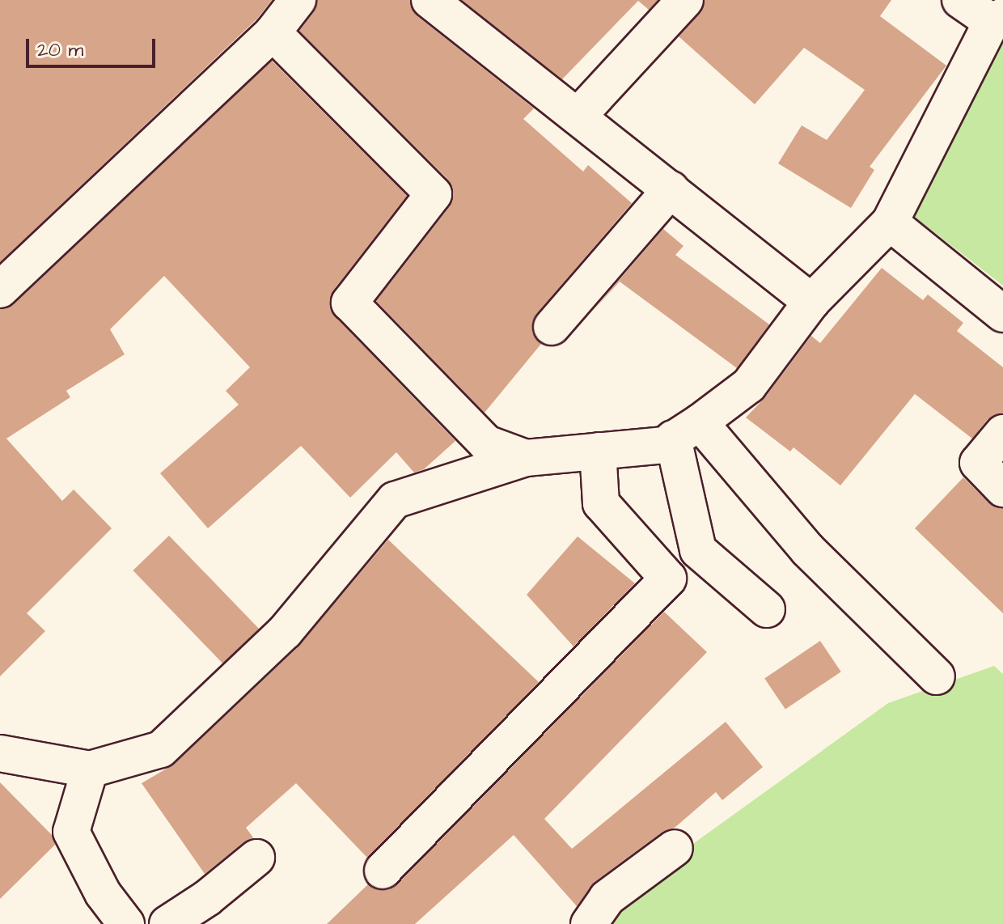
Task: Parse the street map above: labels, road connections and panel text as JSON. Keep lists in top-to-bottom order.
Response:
{
  "scale_bar": "20 m"
}
